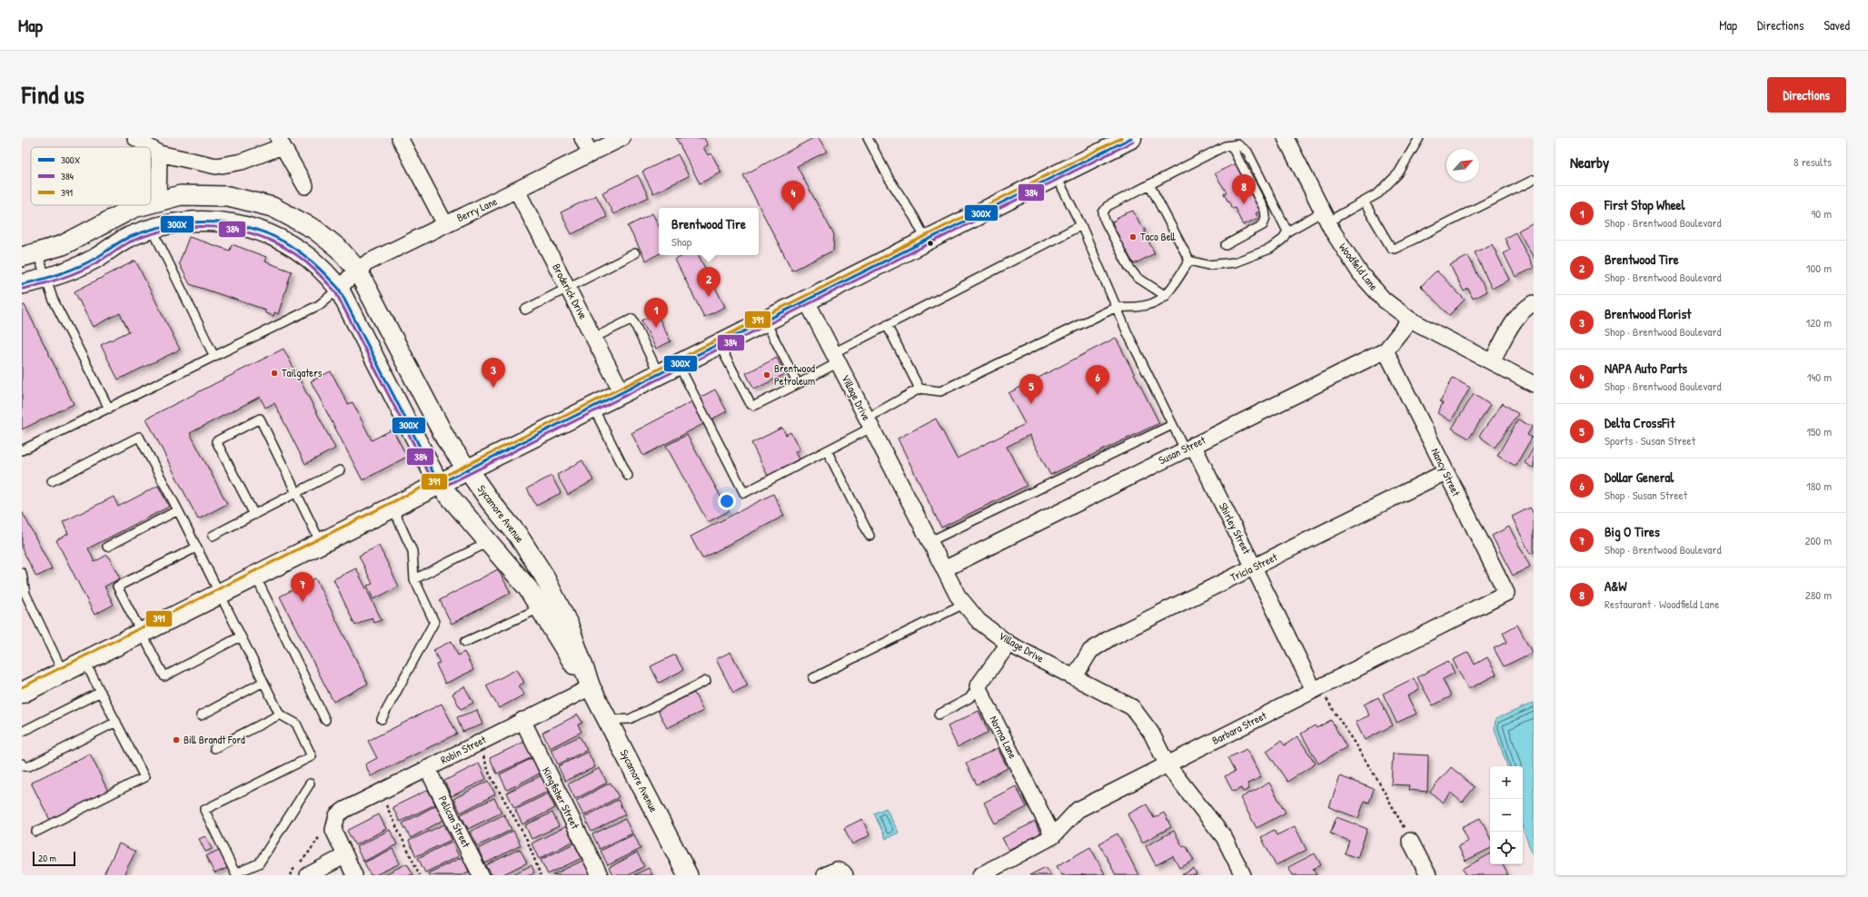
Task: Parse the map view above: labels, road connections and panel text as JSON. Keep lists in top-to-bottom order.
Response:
{
  "streets": {
    "street": [
      "Berry Lane",
      "Woodfield Lane",
      "Broderick Drive",
      "Village Drive",
      "Susan Street",
      "Nancy Street",
      "Sycamore Avenue",
      "Shirley Street",
      "Tricia Street",
      "Barbara Street",
      "Norma Lane",
      "Robin Street",
      "Kingfisher Street",
      "Pelican Street"
    ]
  },
  "crossings": [
    ["Berry Lane", "Broderick Drive"],
    ["Berry Lane", "Sycamore Avenue"],
    ["Woodfield Lane", "Susan Street"],
    ["Village Drive", "Susan Street"],
    ["Village Drive", "Tricia Street"],
    ["Village Drive", "Barbara Street"],
    ["Susan Street", "Nancy Street"],
    ["Susan Street", "Shirley Street"],
    ["Nancy Street", "Tricia Street"],
    ["Nancy Street", "Barbara Street"],
    ["Sycamore Avenue", "Robin Street"],
    ["Shirley Street", "Tricia Street"],
    ["Shirley Street", "Barbara Street"],
    ["Barbara Street", "Norma Lane"],
    ["Robin Street", "Kingfisher Street"],
    ["Robin Street", "Pelican Street"]
  ],
  "places": [
    "Taco Bell",
    "Tailgaters",
    "Brentwood Petroleum",
    "Bill Brandt Ford"
  ],
  "lines": ["transit line 300X", "transit line 391", "transit line 384"],
  "legend": ["300X", "384", "391"],
  "scale_bar": "20 m",
  "north": "top right",
  "page": {
    "header": "Map",
    "nav": ["Map", "Directions", "Saved"],
    "title": "Find us",
    "buttons": "Directions",
    "heading": ["Nearby", "8 results"],
    "pins": [
      "8",
      "4",
      "2",
      "1",
      "3",
      "6",
      "5",
      "7"
    ],
    "list": [
      {
        "mark": "1",
        "name": "First Stop Wheel",
        "note": "Shop · Brentwood Boulevard",
        "value": "90 m"
      },
      {
        "mark": "2",
        "name": "Brentwood Tire",
        "note": "Shop · Brentwood Boulevard",
        "value": "100 m"
      },
      {
        "mark": "3",
        "name": "Brentwood Florist",
        "note": "Shop · Brentwood Boulevard",
        "value": "120 m"
      },
      {
        "mark": "4",
        "name": "NAPA Auto Parts",
        "note": "Shop · Brentwood Boulevard",
        "value": "140 m"
      },
      {
        "mark": "5",
        "name": "Delta CrossFit",
        "note": "Sports · Susan Street",
        "value": "150 m"
      },
      {
        "mark": "6",
        "name": "Dollar General",
        "note": "Shop · Susan Street",
        "value": "180 m"
      },
      {
        "mark": "7",
        "name": "Big O Tires",
        "note": "Shop · Brentwood Boulevard",
        "value": "200 m"
      },
      {
        "mark": "8",
        "name": "A&W",
        "note": "Restaurant · Woodfield Lane",
        "value": "280 m"
      }
    ],
    "popup": ["Brentwood Tire", "Shop"],
    "map_buttons": ["+", "−"],
    "scale": "20 m"
  }
}
